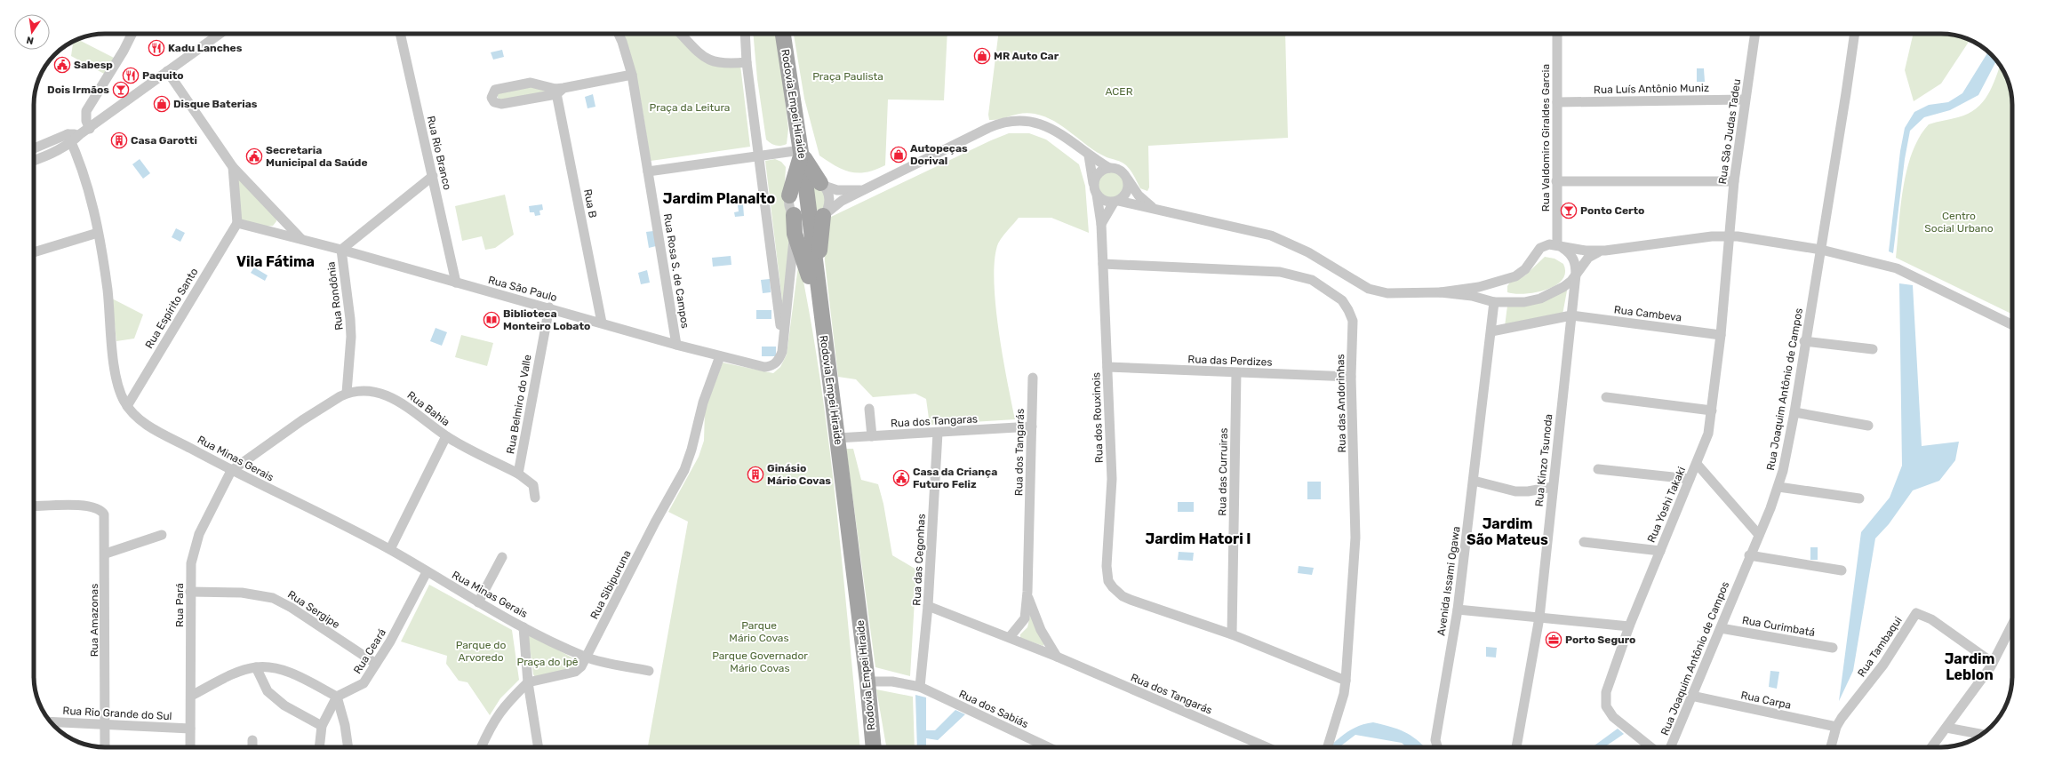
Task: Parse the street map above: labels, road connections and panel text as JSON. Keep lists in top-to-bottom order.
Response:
{
  "streets": {
    "main road": ["Rodovia Empei Hiraide"],
    "street": [
      "Rua Luís Antônio Muniz",
      "Rua São Judas Tadeu",
      "Rua Valdomiro Giraldes Garcia",
      "Rua Rio Branco",
      "Rua B",
      "Rua Rosa S. de Campos",
      "Rua São Paulo",
      "Rua Rondônia",
      "Rua Espírito Santo",
      "Rua Cambeva",
      "Rua das Perdizes",
      "Rua Joaquim Antônio de Campos",
      "Rua das Andorinhas",
      "Rua Belmiro do Valle",
      "Rua Bahia",
      "Rua dos Rouxinois",
      "Rua dos Tangaras",
      "Rua dos Tangarás",
      "Rua Minas Gerais",
      "Rua Kinzo Tsunoda",
      "Rua das Curruiras",
      "Rua Yoshi Takaki",
      "Rua das Cegonhas",
      "Avenida Issami Ogawa",
      "Rua Sibipuruna",
      "Rua Pará",
      "Rua Sergipe",
      "Rua Amazonas",
      "Rua Curimbatá",
      "Rua Tambaqui",
      "Rua Ceará",
      "Rua Carpa",
      "Rua dos Sabiás",
      "Rua Rio Grande do Sul"
    ]
  },
  "crossings": [
    ["Rua Luís Antônio Muniz", "Rua São Judas Tadeu"],
    ["Rua Luís Antônio Muniz", "Rua Valdomiro Giraldes Garcia"],
    ["Rodovia Empei Hiraide", "Rua dos Tangaras"],
    ["Rodovia Empei Hiraide", "Rua dos Sabiás"],
    ["Rua São Judas Tadeu", "Rua Yoshi Takaki"],
    ["Rua Rio Branco", "Rua São Paulo"],
    ["Rua Rio Branco", "Rua Rondônia"],
    ["Rua B", "Rua São Paulo"],
    ["Rua Rosa S. de Campos", "Rua São Paulo"],
    ["Rua São Paulo", "Rua Rondônia"],
    ["Rua São Paulo", "Rua Espírito Santo"],
    ["Rua São Paulo", "Rua Belmiro do Valle"],
    ["Rua São Paulo", "Rua Sibipuruna"],
    ["Rua Rondônia", "Rua Bahia"],
    ["Rua Espírito Santo", "Rua Minas Gerais"],
    ["Rua Cambeva", "Rua Kinzo Tsunoda"],
    ["Rua Cambeva", "Rua Yoshi Takaki"],
    ["Rua Cambeva", "Avenida Issami Ogawa"],
    ["Rua das Perdizes", "Rua das Andorinhas"],
    ["Rua das Perdizes", "Rua dos Rouxinois"],
    ["Rua das Perdizes", "Rua das Curruiras"],
    ["Rua Joaquim Antônio de Campos", "Rua Curimbatá"],
    ["Rua Joaquim Antônio de Campos", "Rua Carpa"],
    ["Rua das Andorinhas", "Rua dos Rouxinois"],
    ["Rua Bahia", "Rua Minas Gerais"],
    ["Rua Bahia", "Rua Pará"],
    ["Rua dos Rouxinois", "Rua das Curruiras"],
    ["Rua dos Tangaras", "Rua dos Tangarás"],
    ["Rua dos Tangaras", "Rua das Cegonhas"],
    ["Rua dos Tangarás", "Rua das Cegonhas"],
    ["Rua Minas Gerais", "Rua Sibipuruna"],
    ["Rua Minas Gerais", "Rua Pará"],
    ["Rua Minas Gerais", "Rua Ceará"],
    ["Rua das Cegonhas", "Rua dos Sabiás"],
    ["Rua Pará", "Rua Sergipe"],
    ["Rua Pará", "Rua Rio Grande do Sul"],
    ["Rua Sergipe", "Rua Ceará"],
    ["Rua Amazonas", "Rua Rio Grande do Sul"],
    ["Rua Tambaqui", "Rua Carpa"]
  ],
  "districts": [
    "Jardim Planalto",
    "Vila Fátima",
    "Jardim São Mateus",
    "Jardim Hatori I",
    "Jardim Leblon"
  ],
  "parks": [
    "Praça Paulista",
    "ACER",
    "Praça da Leitura",
    "Centro Social Urbano",
    "Parque Mário Covas",
    "Parque do Arvoredo",
    "Parque Governador Mário Covas",
    "Praça do Ipê"
  ],
  "places": {
    "restaurant": ["Kadu Lanches", "Paquito"],
    "shop": ["MR Auto Car", "Disque Baterias", "Autopeças Dorival"],
    "public building": ["Sabesp", "Secretaria Municipal da Saúde", "Casa da Criança Futuro Feliz"],
    "bar": ["Dois Irmãos", "Ponto Certo"],
    "building": ["Casa Garotti", "Ginásio Mário Covas"],
    "library": ["Biblioteca Monteiro Lobato"],
    "office": ["Porto Seguro"]
  },
  "north": "bottom"
}
